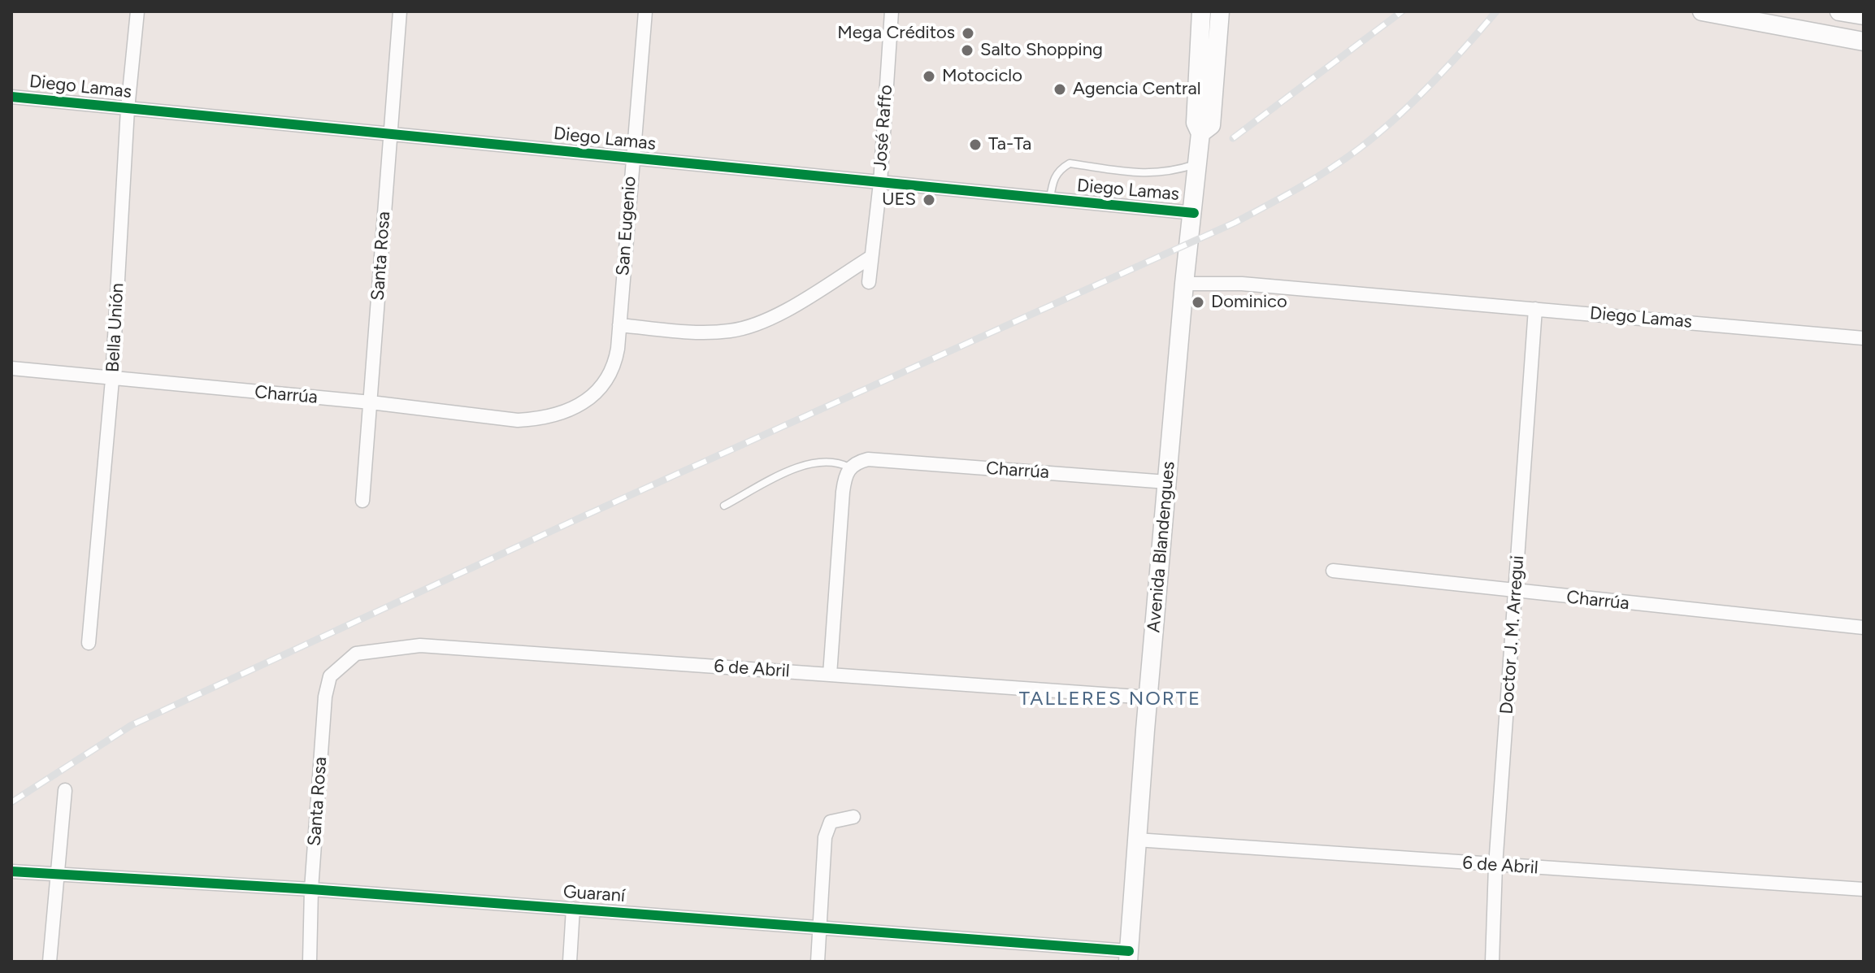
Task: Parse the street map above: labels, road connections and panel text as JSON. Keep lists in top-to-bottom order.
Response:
{
  "streets": {
    "street": [
      "Diego Lamas",
      "José Raffo",
      "San Eugenio",
      "Santa Rosa",
      "Bella Unión",
      "Charrúa",
      "Avenida Blandengues",
      "Doctor J. M. Arregui",
      "6 de Abril",
      "Guaraní"
    ]
  },
  "crossings": [
    ["Diego Lamas", "José Raffo"],
    ["Diego Lamas", "San Eugenio"],
    ["Diego Lamas", "Santa Rosa"],
    ["Diego Lamas", "Bella Unión"],
    ["Diego Lamas", "Avenida Blandengues"],
    ["Diego Lamas", "Doctor J. M. Arregui"],
    ["San Eugenio", "Charrúa"],
    ["Santa Rosa", "Charrúa"],
    ["Santa Rosa", "6 de Abril"],
    ["Santa Rosa", "Guaraní"],
    ["Bella Unión", "Charrúa"],
    ["Charrúa", "Avenida Blandengues"],
    ["Charrúa", "Doctor J. M. Arregui"],
    ["Avenida Blandengues", "6 de Abril"],
    ["Avenida Blandengues", "Guaraní"],
    ["Doctor J. M. Arregui", "6 de Abril"]
  ],
  "districts": ["TALLERES NORTE"],
  "places": [
    "Mega Créditos",
    "Salto Shopping",
    "Motociclo",
    "Agencia Central",
    "Ta-Ta",
    "UES",
    "Dominico"
  ]
}
